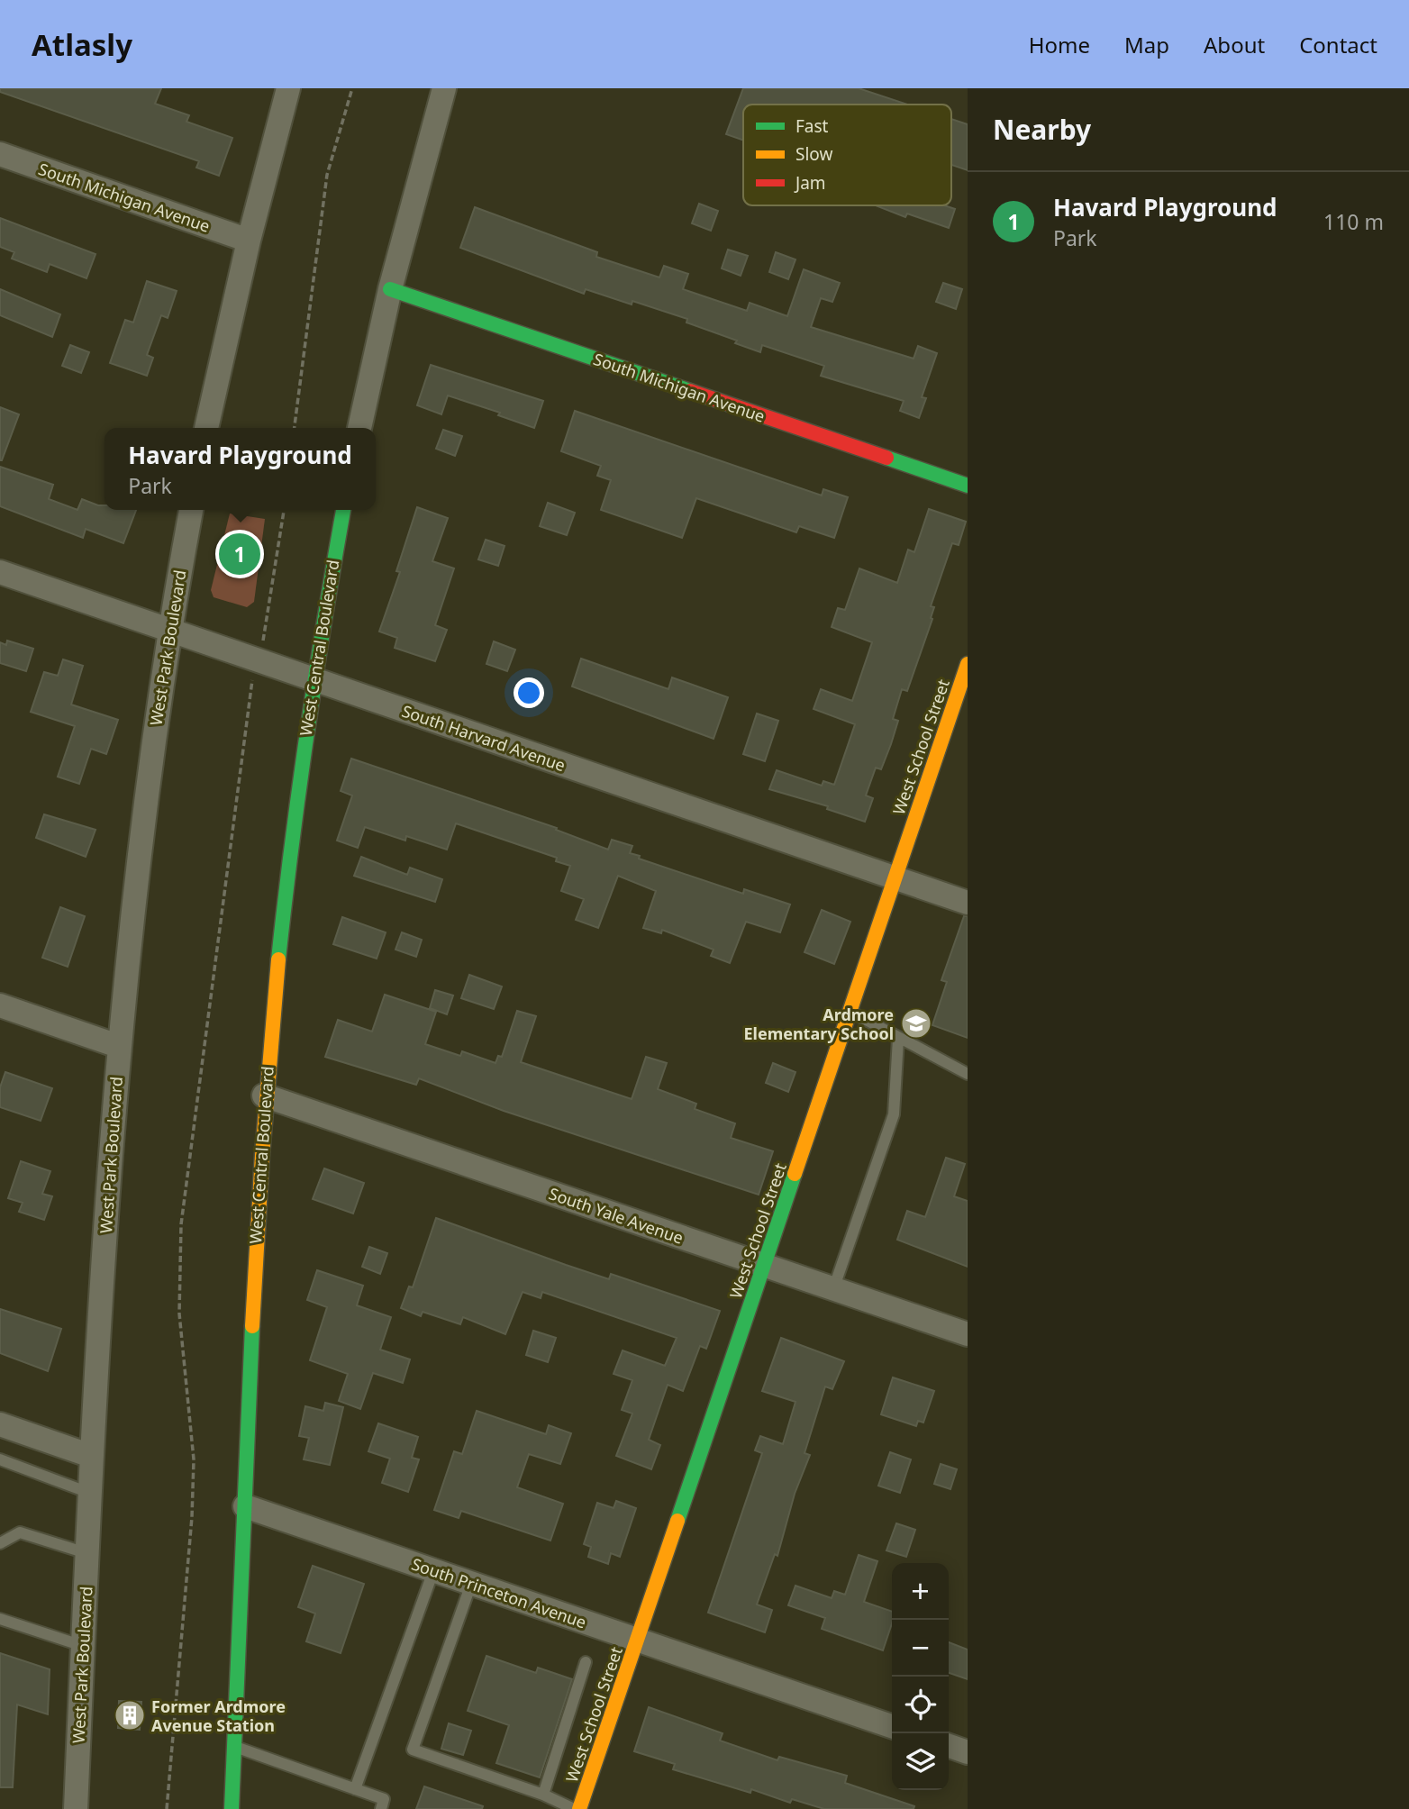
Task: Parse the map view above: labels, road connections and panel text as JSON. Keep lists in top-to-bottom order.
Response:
{
  "streets": {
    "street": [
      "South Michigan Avenue",
      "West Park Boulevard",
      "West Central Boulevard",
      "South Harvard Avenue",
      "West School Street",
      "South Yale Avenue",
      "South Princeton Avenue"
    ]
  },
  "crossings": [
    ["West Park Boulevard", "South Harvard Avenue"],
    ["West Central Boulevard", "South Harvard Avenue"],
    ["West Central Boulevard", "South Yale Avenue"],
    ["West Central Boulevard", "South Princeton Avenue"],
    ["South Harvard Avenue", "West School Street"],
    ["West School Street", "South Yale Avenue"],
    ["West School Street", "South Princeton Avenue"]
  ],
  "places": {
    "school or university": ["Ardmore Elementary School"],
    "building": ["Former Ardmore Avenue Station"]
  },
  "legend": ["Fast", "Slow", "Jam"],
  "page": {
    "header": "Atlasly",
    "nav": [
      "Home",
      "Map",
      "About",
      "Contact"
    ],
    "heading": "Nearby",
    "list": [
      {
        "mark": "1",
        "name": "Havard Playground",
        "note": "Park",
        "value": "110 m"
      }
    ],
    "popup": ["Havard Playground", "Park"],
    "pins": "1",
    "map_buttons": ["+", "−"]
  }
}
